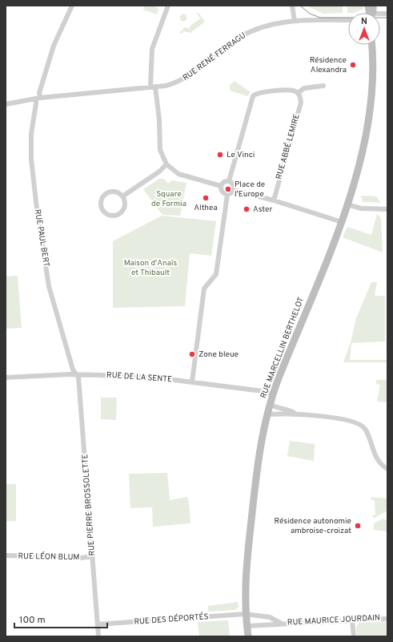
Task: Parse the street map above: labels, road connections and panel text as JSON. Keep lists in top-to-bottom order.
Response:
{
  "streets": {
    "main road": ["RUE MARCELLIN BERTHELOT"],
    "street": [
      "RUE RENÉ FERRAGU",
      "RUE ABBÉ LEMIRE",
      "RUE PAUL BERT",
      "RUE DE LA SENTE",
      "RUE PIERRE BROSSOLETTE",
      "RUE LÉON BLUM",
      "RUE DES DÉPORTÉS",
      "RUE MAURICE JOURDAIN"
    ]
  },
  "crossings": [
    ["RUE RENÉ FERRAGU", "RUE PAUL BERT"],
    ["RUE PAUL BERT", "RUE DE LA SENTE"],
    ["RUE PAUL BERT", "RUE PIERRE BROSSOLETTE"],
    ["RUE MARCELLIN BERTHELOT", "RUE DE LA SENTE"],
    ["RUE MARCELLIN BERTHELOT", "RUE DES DÉPORTÉS"],
    ["RUE MARCELLIN BERTHELOT", "RUE MAURICE JOURDAIN"],
    ["RUE DE LA SENTE", "RUE PIERRE BROSSOLETTE"],
    ["RUE PIERRE BROSSOLETTE", "RUE LÉON BLUM"],
    ["RUE PIERRE BROSSOLETTE", "RUE DES DÉPORTÉS"],
    ["RUE DES DÉPORTÉS", "RUE MAURICE JOURDAIN"]
  ],
  "parks": ["Square de Formia", "Maison d'Anaïs et Thibault"],
  "places": [
    "Résidence Alexandra",
    "Le Vinci",
    "Place de l'Europe",
    "Althea",
    "Aster",
    "Zone bleue",
    "Résidence autonomie ambroise-croizat"
  ],
  "scale_bar": "100 m",
  "north": "top"
}
